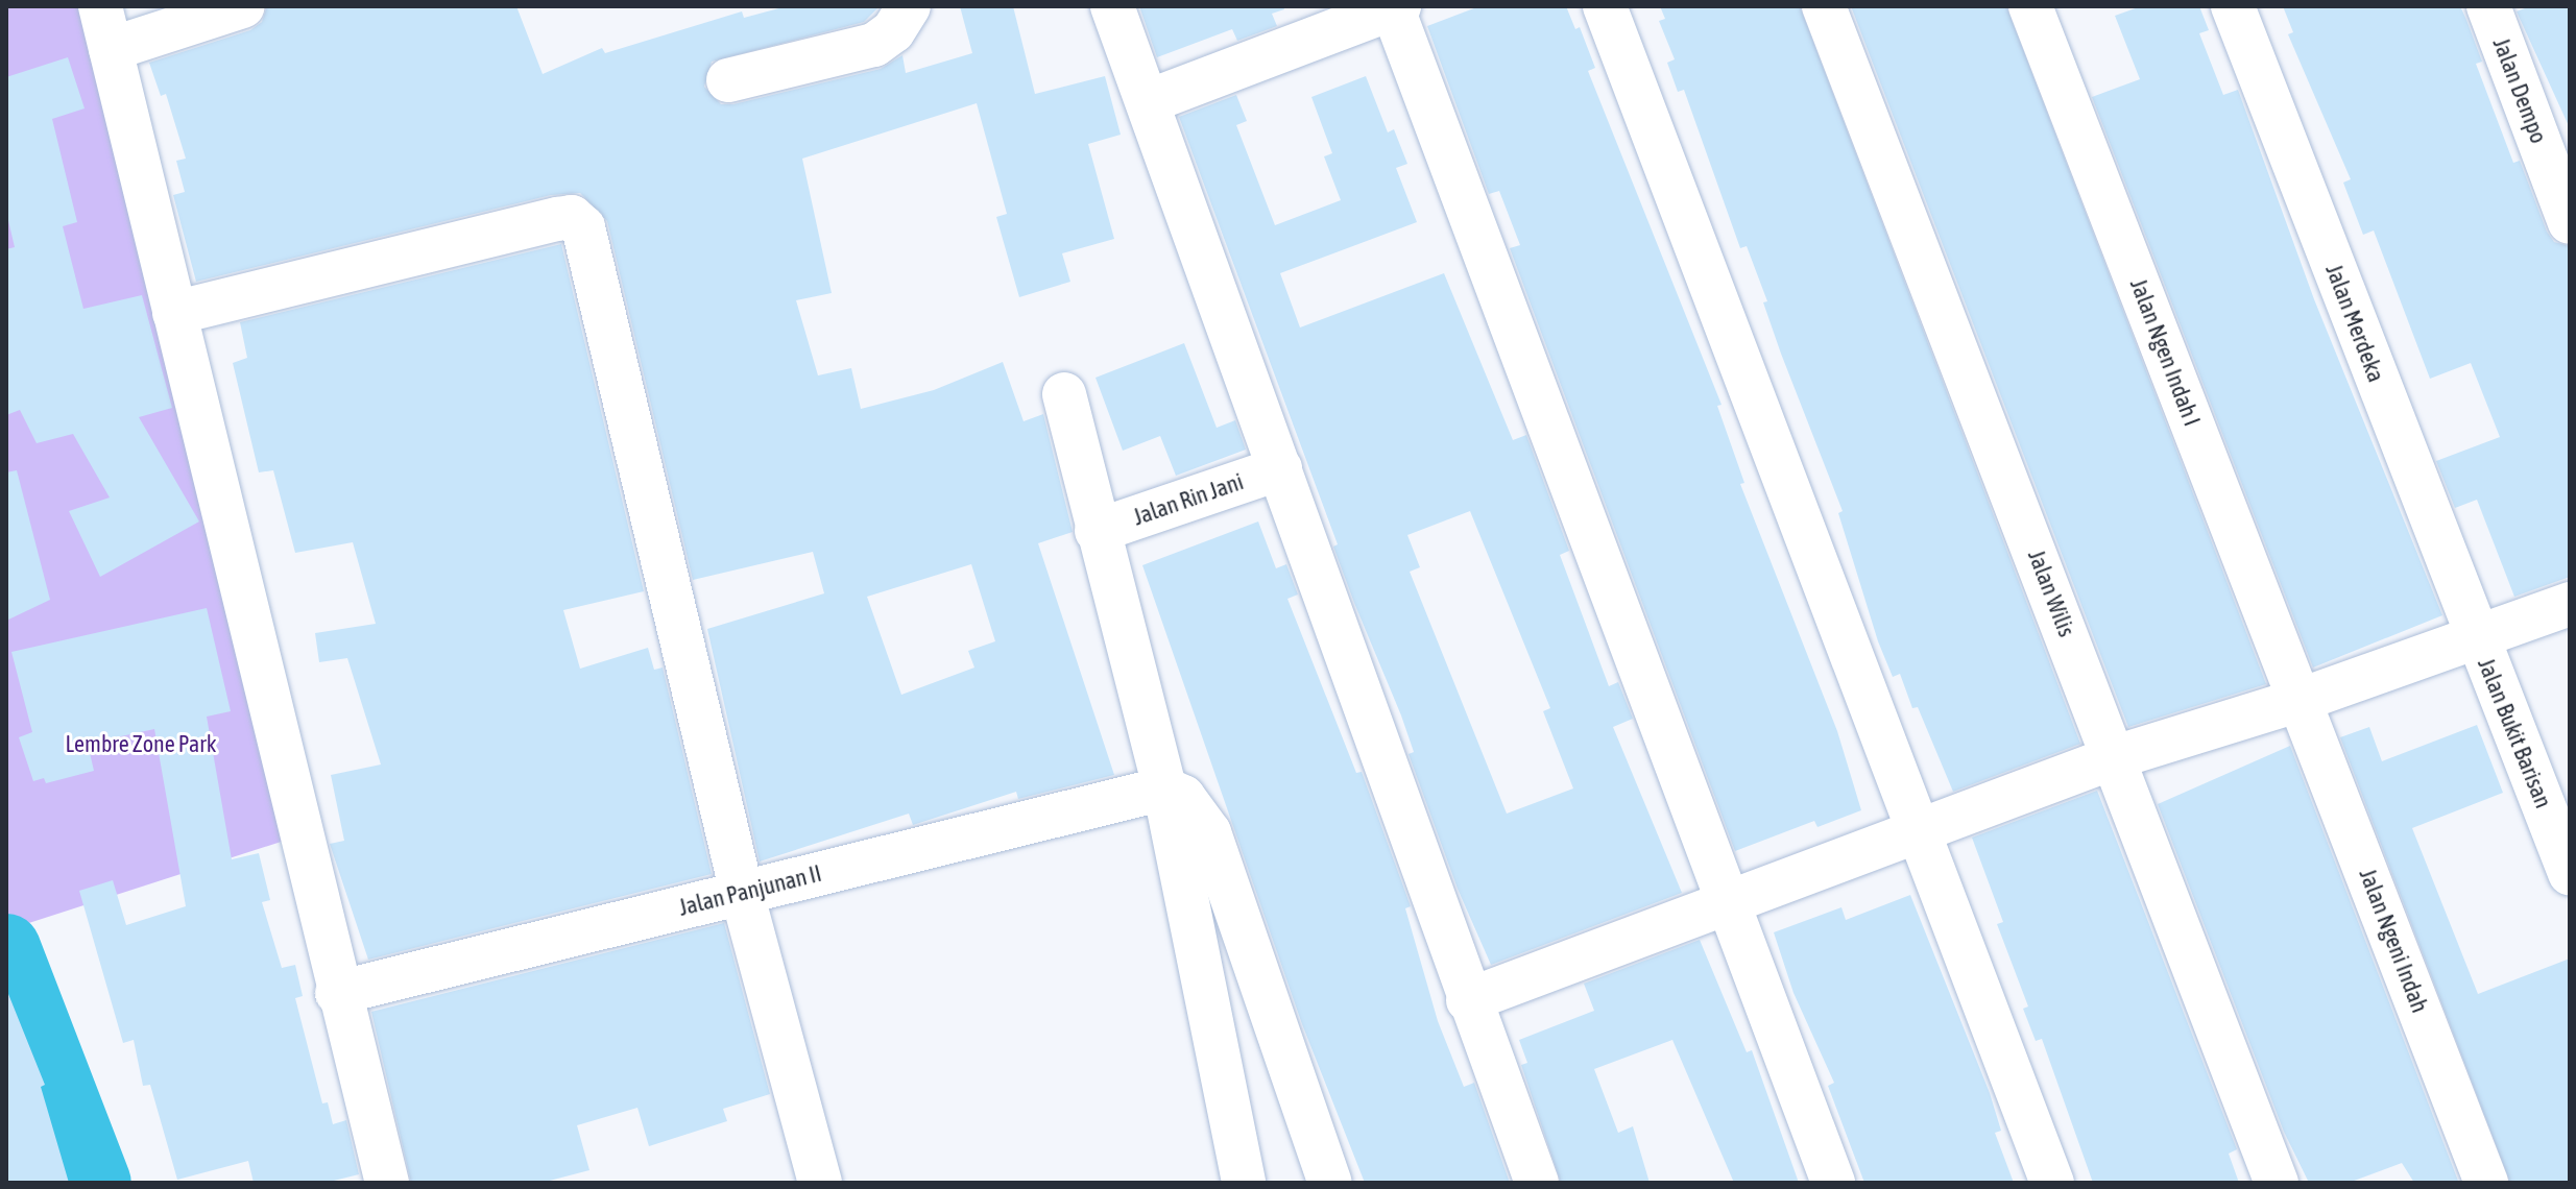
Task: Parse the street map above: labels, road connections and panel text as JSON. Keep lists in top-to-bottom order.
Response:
{
  "streets": {
    "street": [
      "Jalan Dempo",
      "Jalan Merdeka",
      "Jalan Ngen Indah I",
      "Jalan Rin Jani",
      "Jalan Wilis",
      "Jalan Bukit Barisan",
      "Jalan Panjunan II",
      "Jalan Ngeni Indah"
    ]
  },
  "crossings": [
    ["Jalan Merdeka", "Jalan Bukit Barisan"],
    ["Jalan Ngen Indah I", "Jalan Ngeni Indah"]
  ],
  "parks": ["Lembre Zone Park"]
}
